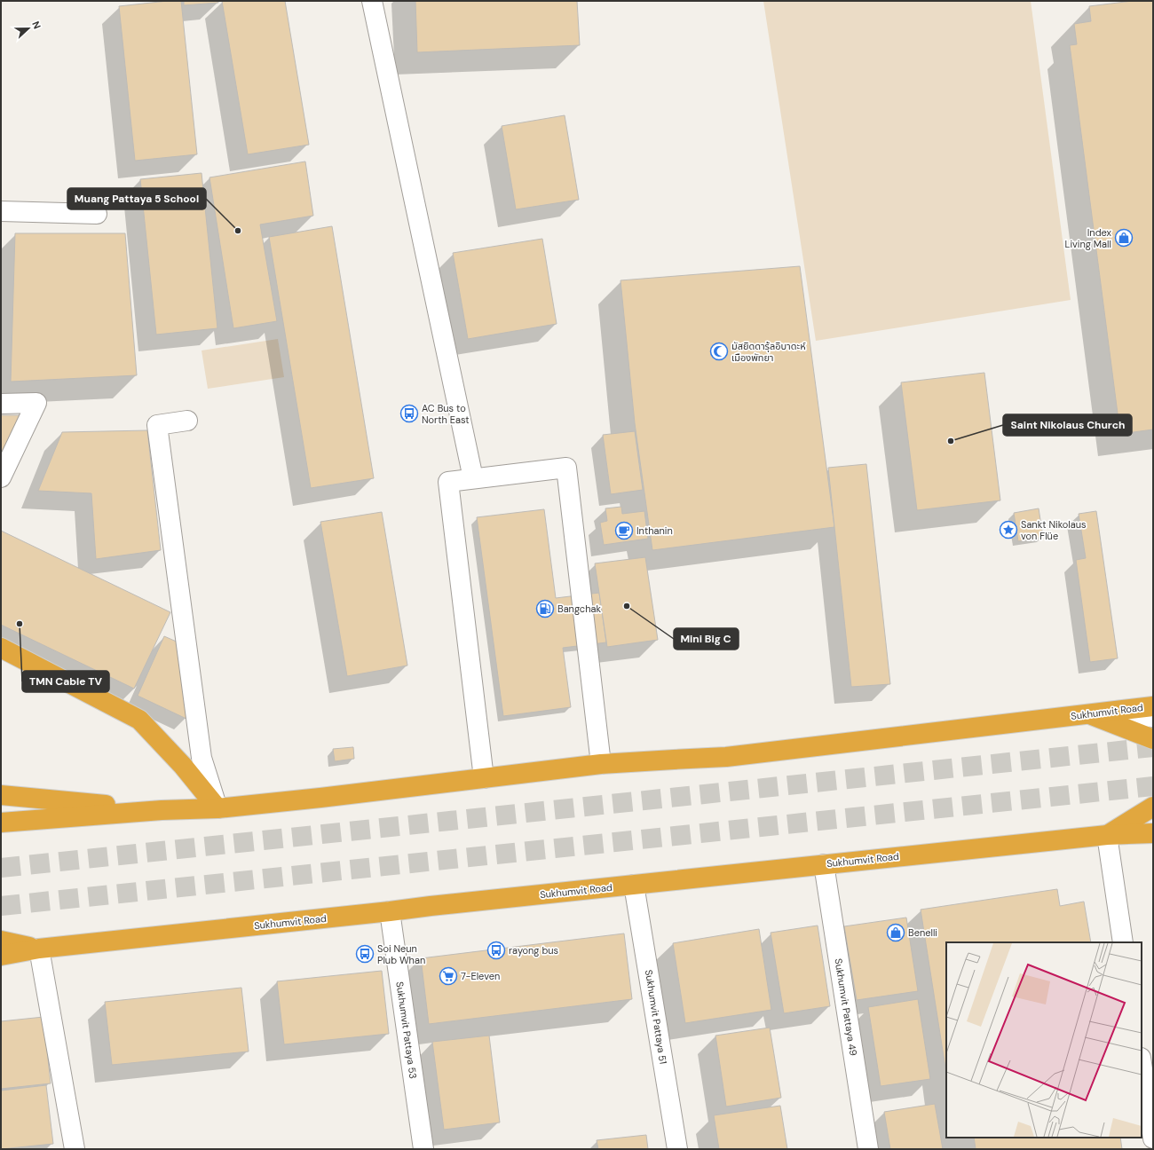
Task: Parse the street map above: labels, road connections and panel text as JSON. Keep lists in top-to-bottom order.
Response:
{
  "streets": {
    "highway": ["Sukhumvit Road"],
    "street": ["Sukhumvit Pattaya 49", "Sukhumvit Pattaya 51", "Sukhumvit Pattaya 53"]
  },
  "crossings": [
    ["Sukhumvit Road", "Sukhumvit Pattaya 49"],
    ["Sukhumvit Road", "Sukhumvit Pattaya 51"],
    ["Sukhumvit Road", "Sukhumvit Pattaya 53"]
  ],
  "places": {
    "other": [
      "Muang Pattaya 5 School",
      "Saint Nikolaus Church",
      "Mini Big C",
      "TMN Cable TV"
    ],
    "shop": ["Index Living Mall", "Benelli"],
    "mosque": ["มัสยิดดารุ้ลอิบาดะห์ เมืองพัทยา"],
    "bus stop": ["AC Bus to North East", "rayong bus", "Soi Neun Plub Whan"],
    "place": ["Sankt Nikolaus von Flüe"],
    "cafe": ["Inthanin"],
    "fuel station": ["Bangchak"],
    "supermarket": ["7-Eleven"]
  },
  "north": "right"
}
